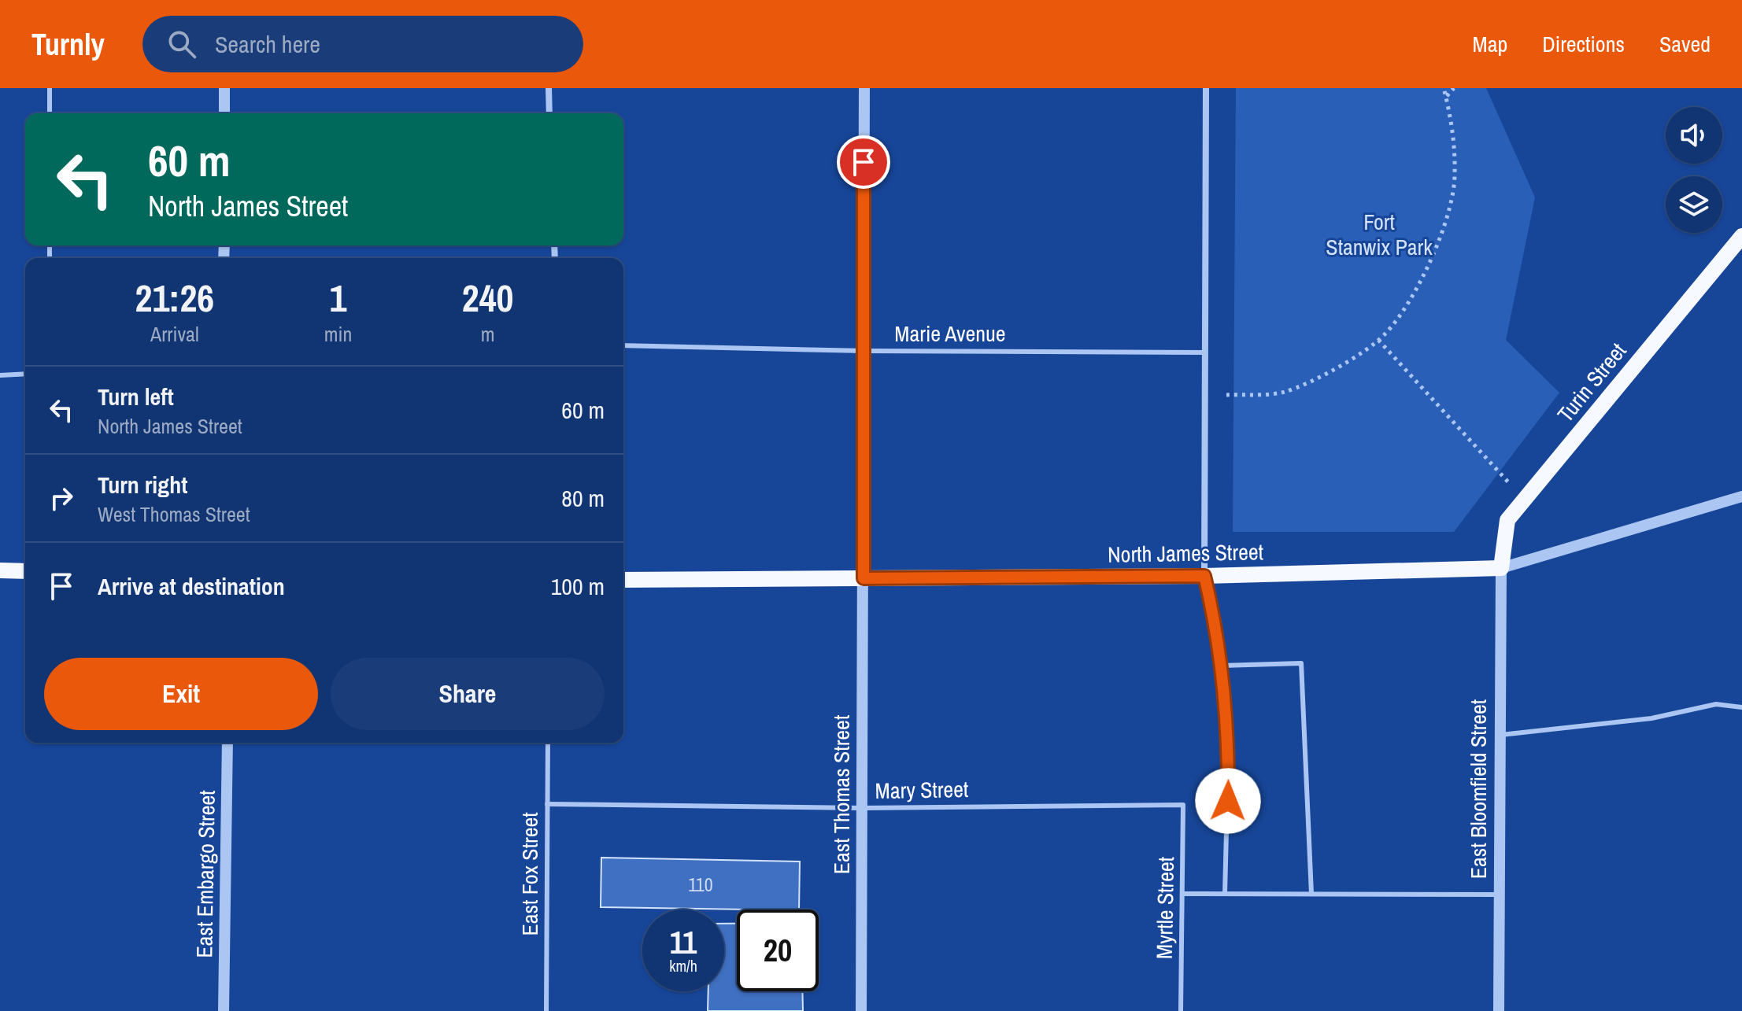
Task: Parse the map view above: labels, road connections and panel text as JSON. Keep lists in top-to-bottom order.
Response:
{
  "streets": {
    "main road": ["Turin Street", "North James Street"],
    "street": ["East Bloomfield Street", "East Thomas Street", "East Embargo Street"],
    "lane": [
      "Marie Avenue",
      "Mary Street",
      "East Fox Street",
      "Myrtle Street"
    ]
  },
  "crossings": [
    ["Marie Avenue", "East Thomas Street"],
    ["Turin Street", "North James Street"],
    ["Turin Street", "East Bloomfield Street"],
    ["North James Street", "East Bloomfield Street"],
    ["North James Street", "East Thomas Street"],
    ["Mary Street", "East Thomas Street"],
    ["Mary Street", "East Fox Street"],
    ["Mary Street", "Myrtle Street"]
  ],
  "parks": ["Fort Stanwix Park"],
  "house_numbers": ["110"],
  "page": {
    "header": "Turnly",
    "search": "Search here",
    "nav": ["Map", "Directions", "Saved"],
    "turn": ["60 m", "North James Street"],
    "eta": [
      "21:26",
      "Arrival",
      "1",
      "min",
      "240",
      "m"
    ],
    "list": [
      {
        "name": "Turn left",
        "note": "North James Street",
        "value": "60 m"
      },
      {
        "name": "Turn right",
        "note": "West Thomas Street",
        "value": "80 m"
      },
      {
        "name": "Arrive at destination",
        "value": "100 m"
      }
    ],
    "buttons": ["Exit", "Share"],
    "speed": "11 km/h",
    "limit": "20"
  }
}
